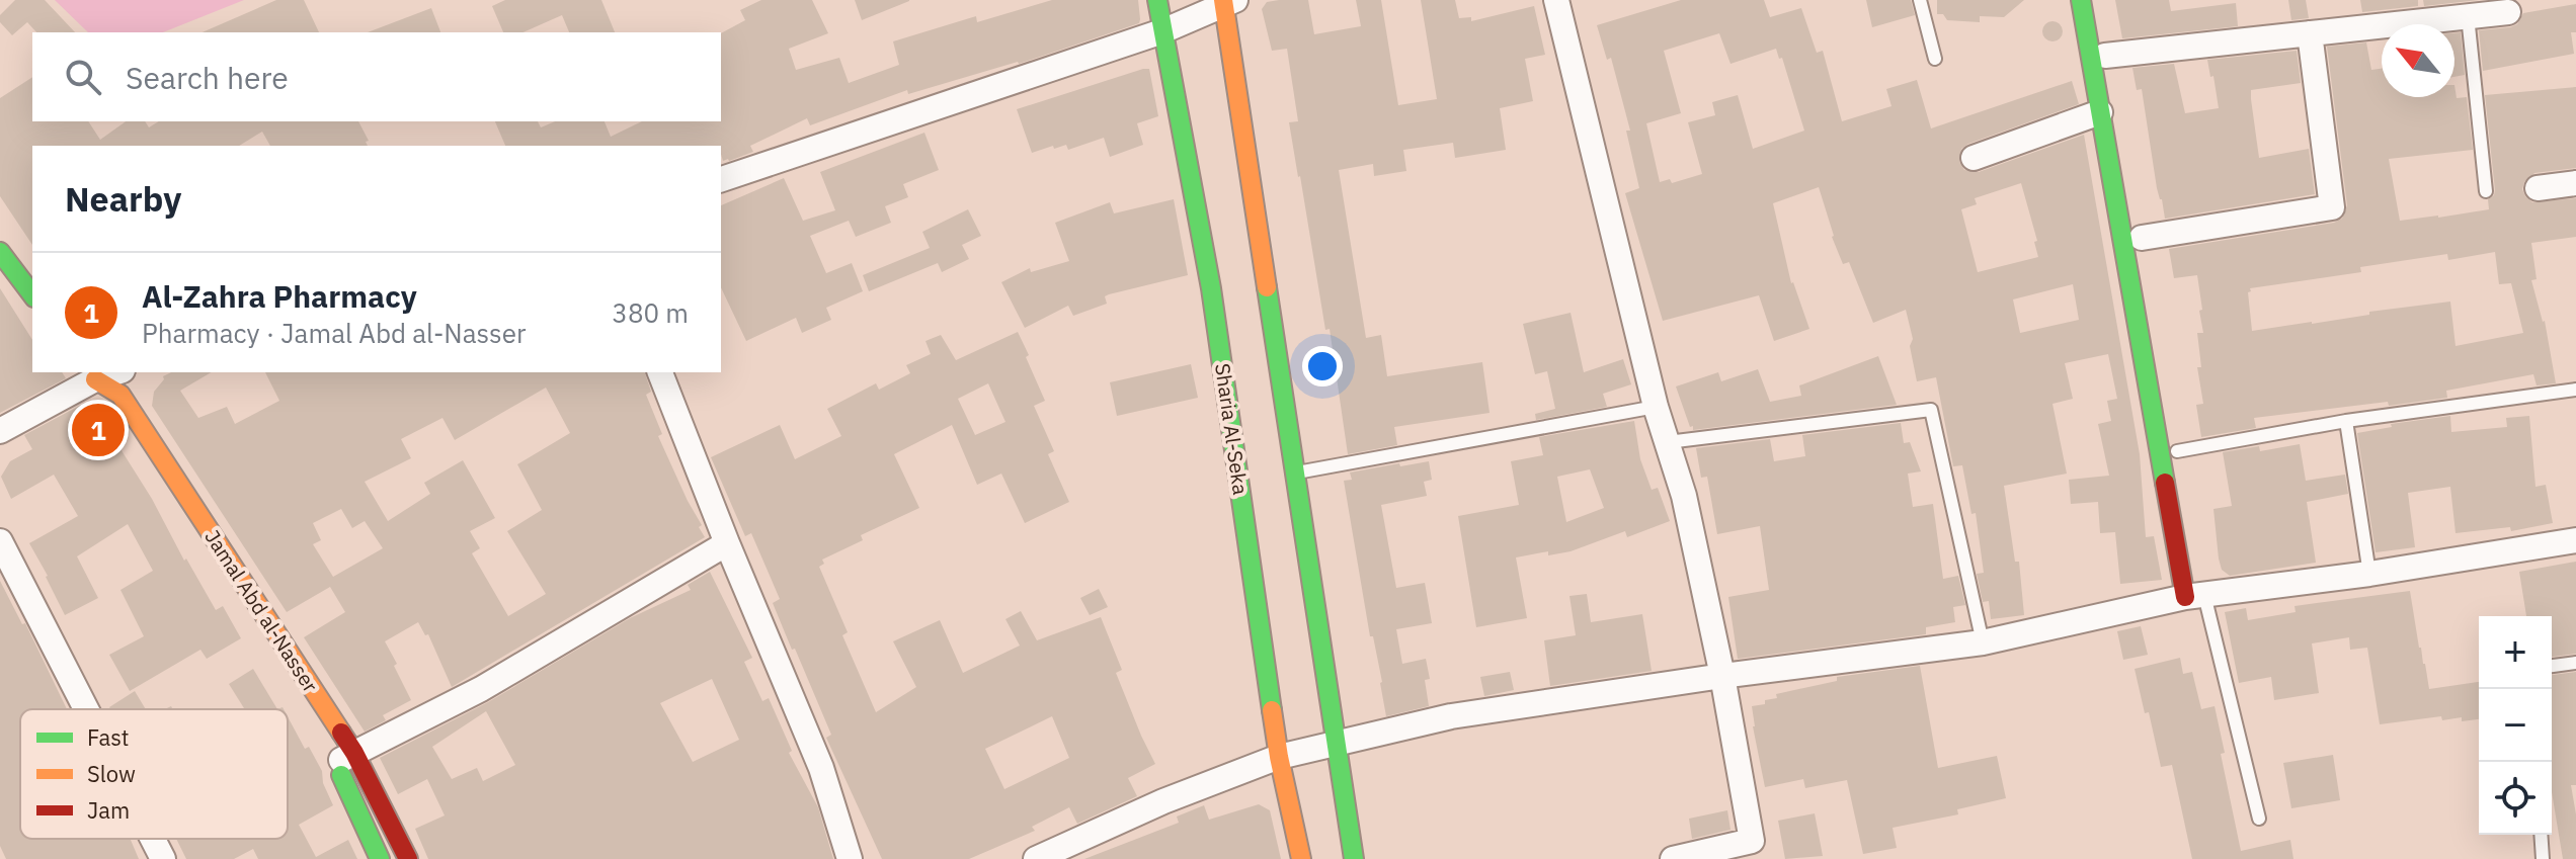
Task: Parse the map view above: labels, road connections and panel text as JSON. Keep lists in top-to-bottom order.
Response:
{
  "streets": {
    "street": ["Sharia Al-Seka", "Jamal Abd al-Nasser"]
  },
  "legend": ["Fast", "Slow", "Jam"],
  "north": "top left",
  "page": {
    "search": "Search here",
    "heading": "Nearby",
    "list": [
      {
        "mark": "1",
        "name": "Al-Zahra Pharmacy",
        "note": "Pharmacy · Jamal Abd al-Nasser",
        "value": "380 m"
      }
    ],
    "pins": "1",
    "map_buttons": ["+", "−"]
  }
}
